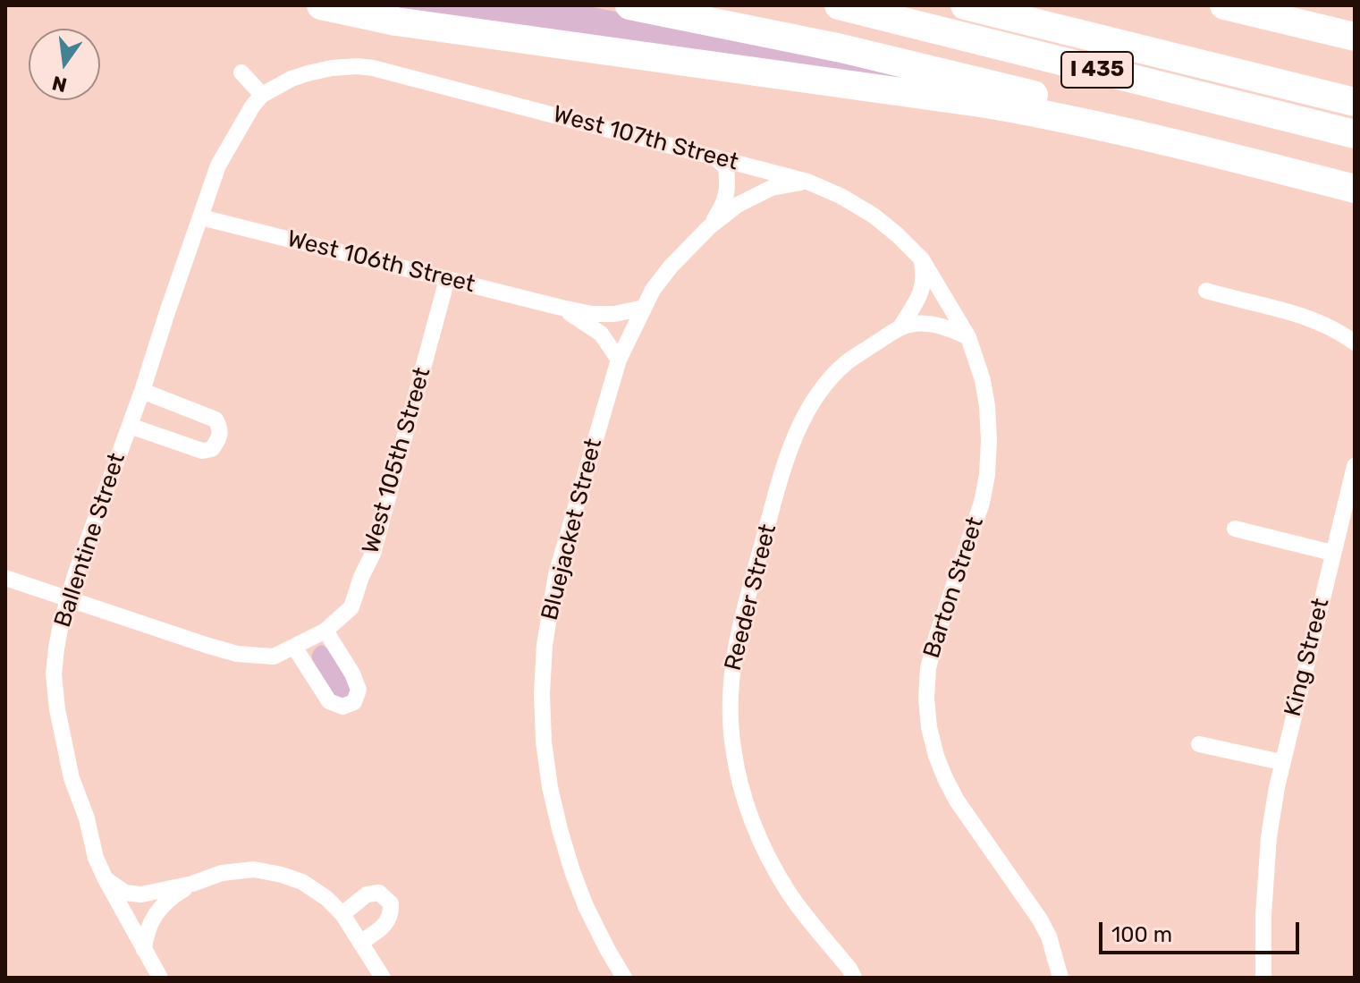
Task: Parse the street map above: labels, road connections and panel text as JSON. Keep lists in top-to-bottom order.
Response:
{
  "streets": {
    "highway": ["I 435"],
    "street": [
      "West 107th Street",
      "West 106th Street",
      "West 105th Street",
      "Bluejacket Street",
      "Ballentine Street",
      "Barton Street",
      "Reeder Street",
      "King Street"
    ]
  },
  "crossings": [
    ["West 107th Street", "Bluejacket Street"],
    ["West 107th Street", "Ballentine Street"],
    ["West 107th Street", "Barton Street"],
    ["West 107th Street", "Reeder Street"],
    ["West 106th Street", "West 105th Street"],
    ["West 106th Street", "Bluejacket Street"],
    ["West 106th Street", "Ballentine Street"],
    ["West 105th Street", "Ballentine Street"],
    ["Barton Street", "Reeder Street"]
  ],
  "scale_bar": "100 m",
  "north": "bottom"
}
